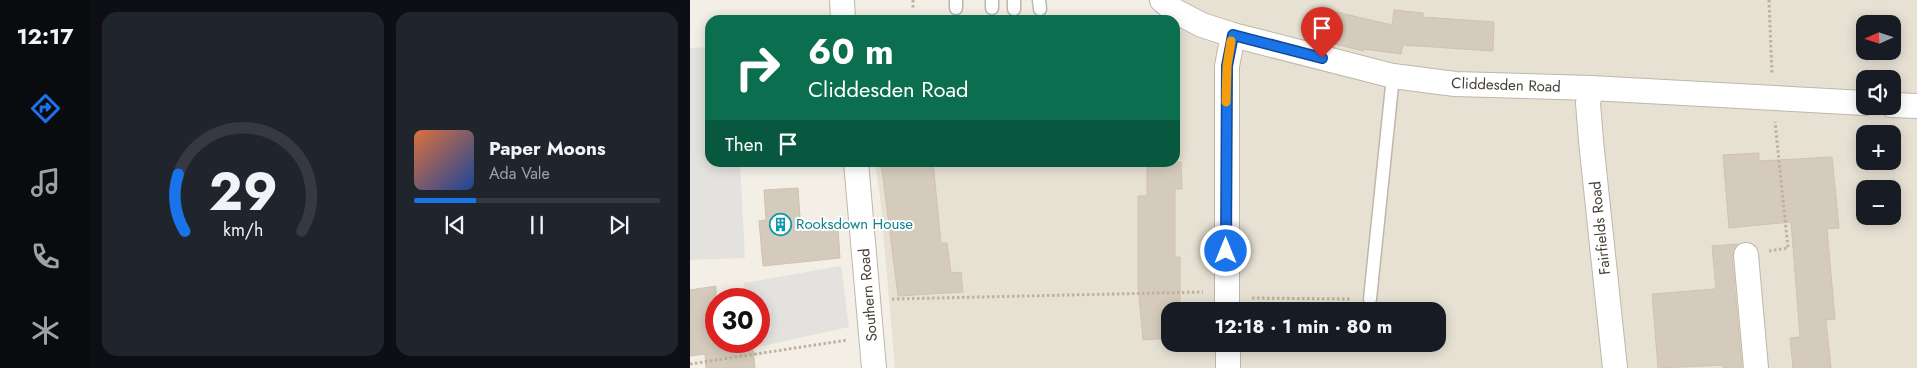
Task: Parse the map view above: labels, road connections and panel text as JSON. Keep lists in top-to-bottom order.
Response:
{
  "streets": {
    "street": ["Cliddesden Road", "Fairfields Road", "Southern Road"]
  },
  "crossings": [
    ["Cliddesden Road", "Fairfields Road"]
  ],
  "places": {
    "building": ["Rooksdown House"]
  },
  "north": "left",
  "page": {
    "tabs": "12:17",
    "map_buttons": ["+", "−"],
    "turn": ["60 m", "Cliddesden Road"],
    "then": "Then",
    "song": ["Paper Moons", "Ada Vale"],
    "limit": "30",
    "trip": "12:18 · 1 min · 80 m",
    "gauge": ["29", "km/h"]
  }
}
